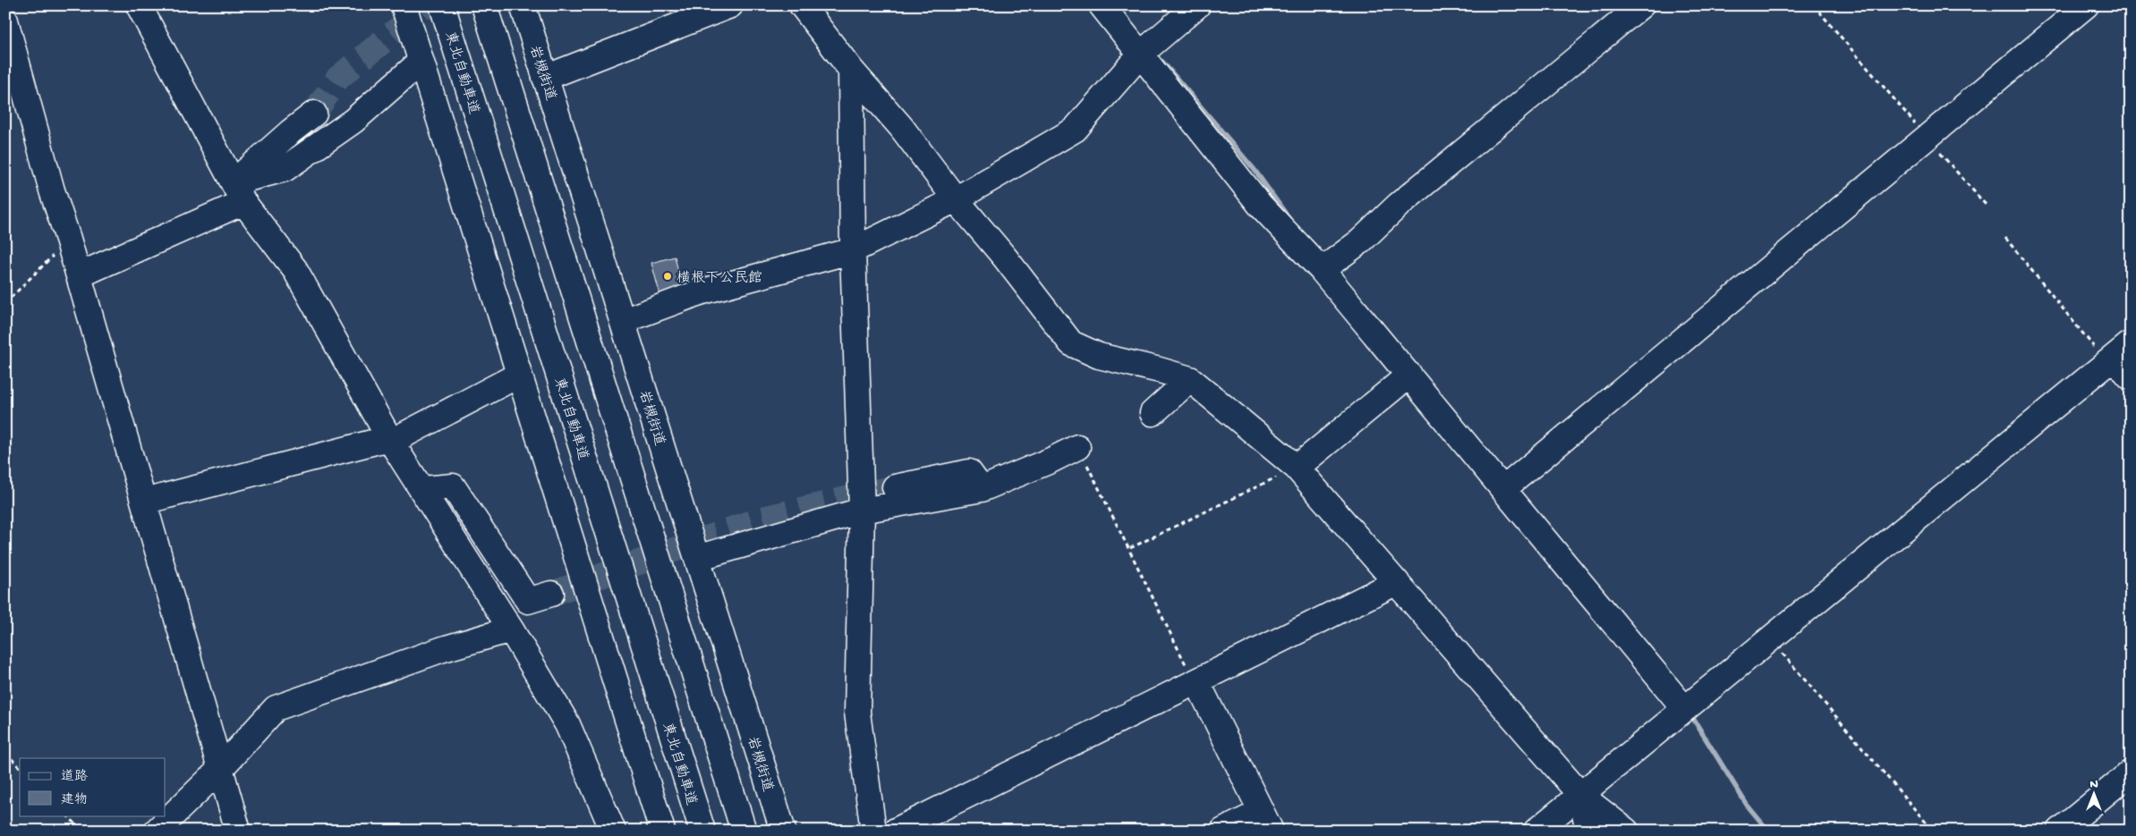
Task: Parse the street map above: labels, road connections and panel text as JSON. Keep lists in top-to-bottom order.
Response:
{
  "streets": {
    "main road": ["東北自動車道", "岩槻街道"]
  },
  "places": ["横根下公民館"],
  "legend": ["道路", "建物"],
  "north": "top"
}
